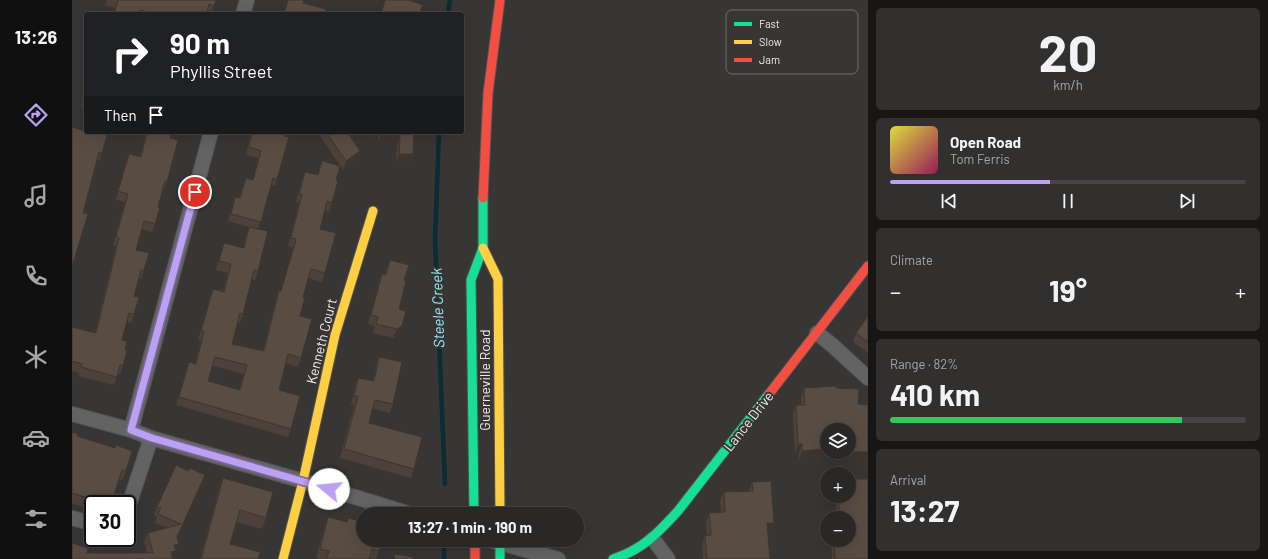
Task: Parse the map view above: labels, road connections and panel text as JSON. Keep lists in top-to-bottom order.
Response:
{
  "streets": {
    "main road": ["Kenneth Court", "Guerneville Road", "Lance Drive"]
  },
  "water": ["Steele Creek"],
  "legend": ["Fast", "Slow", "Jam"],
  "page": {
    "tabs": "13:26",
    "tile": [
      ["20", "km/h"],
      "Climate",
      ["Range · 82%", "410 km"],
      ["Arrival", "13:27"]
    ],
    "turn": ["90 m", "Phyllis Street"],
    "then": "Then",
    "song": ["Open Road", "Tom Ferris"],
    "heat": ["−", "19°", "+"],
    "map_buttons": ["+", "−"],
    "limit": "30",
    "trip": "13:27 · 1 min · 190 m"
  }
}
